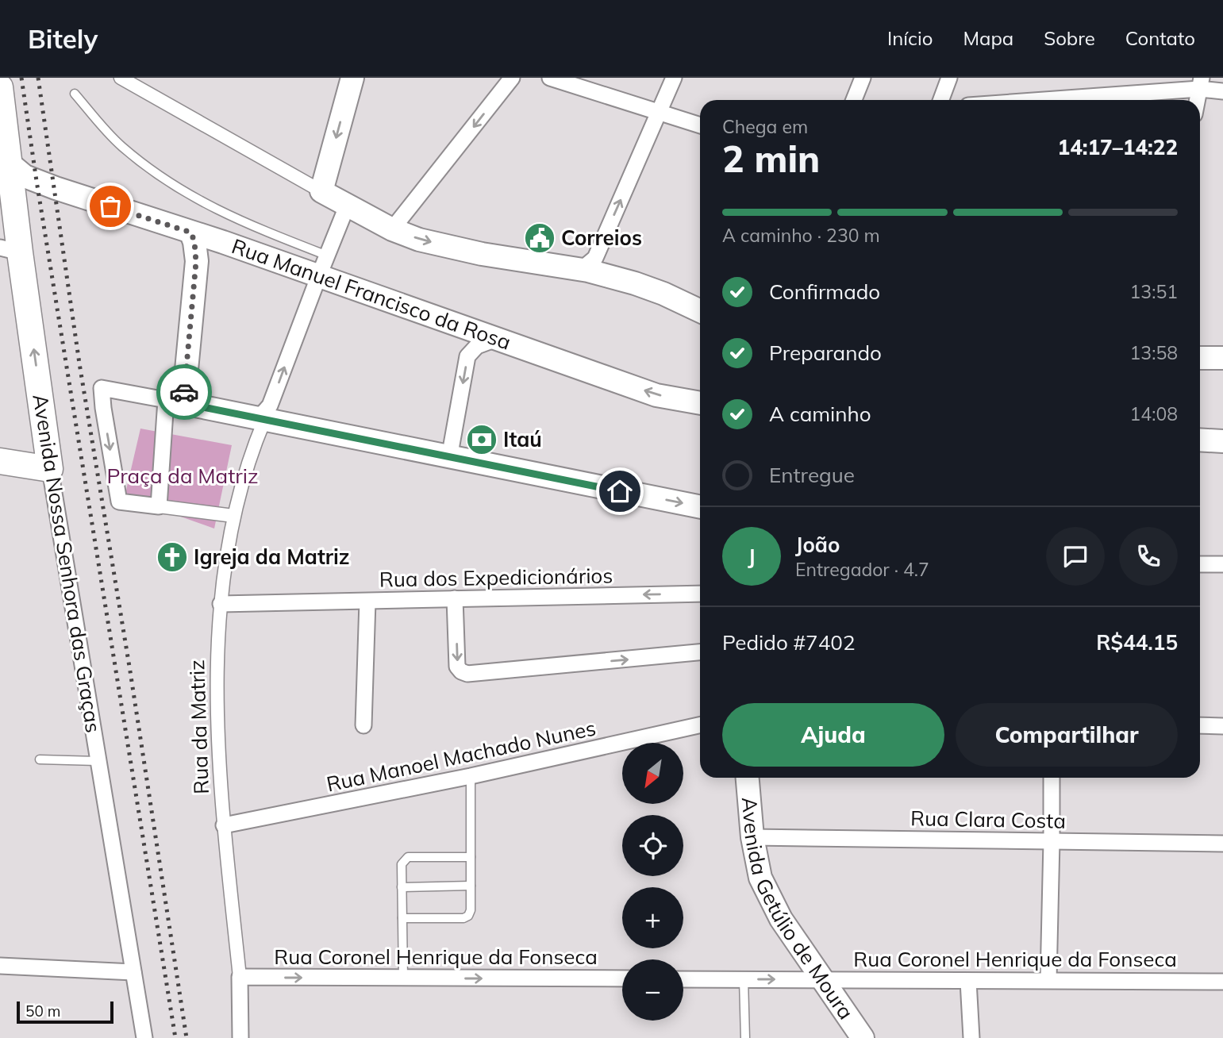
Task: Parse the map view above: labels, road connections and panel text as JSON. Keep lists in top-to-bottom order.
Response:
{
  "streets": {
    "main road": ["Rua Manuel Francisco da Rosa", "Avenida Nossa Senhora das Graças", "Avenida Getúlio de Moura"],
    "street": [
      "Rua dos Expedicionários",
      "Rua da Matriz",
      "Rua Manoel Machado Nunes",
      "Rua Clara Costa",
      "Rua Coronel Henrique da Fonseca"
    ]
  },
  "crossings": [
    ["Rua Manuel Francisco da Rosa", "Avenida Nossa Senhora das Graças"],
    ["Rua Manuel Francisco da Rosa", "Rua da Matriz"],
    ["Rua dos Expedicionários", "Rua da Matriz"],
    ["Rua da Matriz", "Rua Manoel Machado Nunes"],
    ["Rua da Matriz", "Rua Coronel Henrique da Fonseca"],
    ["Rua Clara Costa", "Avenida Getúlio de Moura"],
    ["Avenida Getúlio de Moura", "Rua Coronel Henrique da Fonseca"]
  ],
  "one_way": ["Rua dos Expedicionários", "Rua Coronel Henrique da Fonseca"],
  "parks": ["Praça da Matriz"],
  "places": {
    "public building": ["Correios"],
    "bank": ["Itaú"],
    "church": ["Igreja da Matriz"]
  },
  "scale_bar": "50 m",
  "north": "bottom left",
  "page": {
    "header": "Bitely",
    "nav": [
      "Início",
      "Mapa",
      "Sobre",
      "Contato"
    ],
    "heading": ["2 min", "Chega em", "14:17–14:22"],
    "panel": [
      "João",
      "Entregador · 4.7",
      "Pedido #7402",
      "R$44.15"
    ],
    "bar": "A caminho · 230 m",
    "list": [
      ["Confirmado", "13:51"],
      ["Preparando", "13:58"],
      ["A caminho", "14:08"],
      "Entregue"
    ],
    "round": "J",
    "buttons": ["Ajuda", "Compartilhar"],
    "map_buttons": ["+", "−"],
    "scale": "50 m"
  }
}
